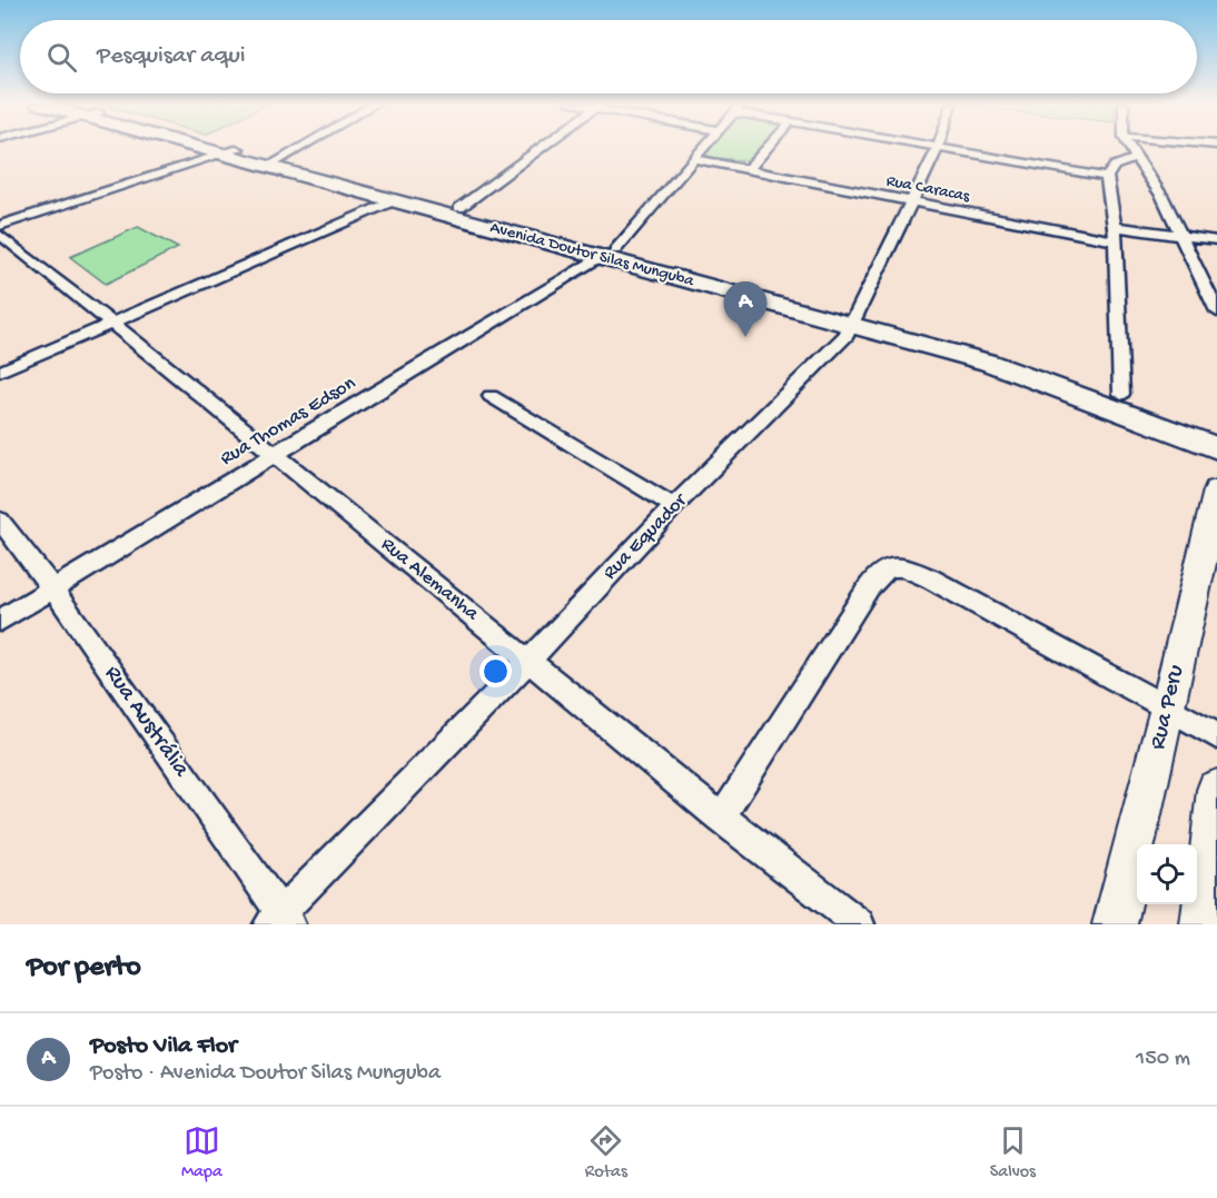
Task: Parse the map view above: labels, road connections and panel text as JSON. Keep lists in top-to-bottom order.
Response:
{
  "streets": {
    "main road": ["Avenida Doutor Silas Munguba"],
    "street": [
      "Rua Caracas",
      "Rua Thomas Edson",
      "Rua Equador",
      "Rua Alemanha",
      "Rua Peru",
      "Rua Austrália"
    ]
  },
  "crossings": [
    ["Rua Caracas", "Rua Thomas Edson"],
    ["Rua Caracas", "Rua Equador"],
    ["Avenida Doutor Silas Munguba", "Rua Thomas Edson"],
    ["Avenida Doutor Silas Munguba", "Rua Equador"],
    ["Rua Thomas Edson", "Rua Alemanha"],
    ["Rua Thomas Edson", "Rua Austrália"],
    ["Rua Equador", "Rua Alemanha"],
    ["Rua Equador", "Rua Austrália"]
  ],
  "page": {
    "search": "Pesquisar aqui",
    "pins": "A",
    "heading": "Por perto",
    "list": [
      {
        "mark": "A",
        "name": "Posto Vila Flor",
        "note": "Posto · Avenida Doutor Silas Munguba",
        "value": "150 m"
      }
    ],
    "nav": ["Mapa", "Rotas", "Salvos"]
  }
}
